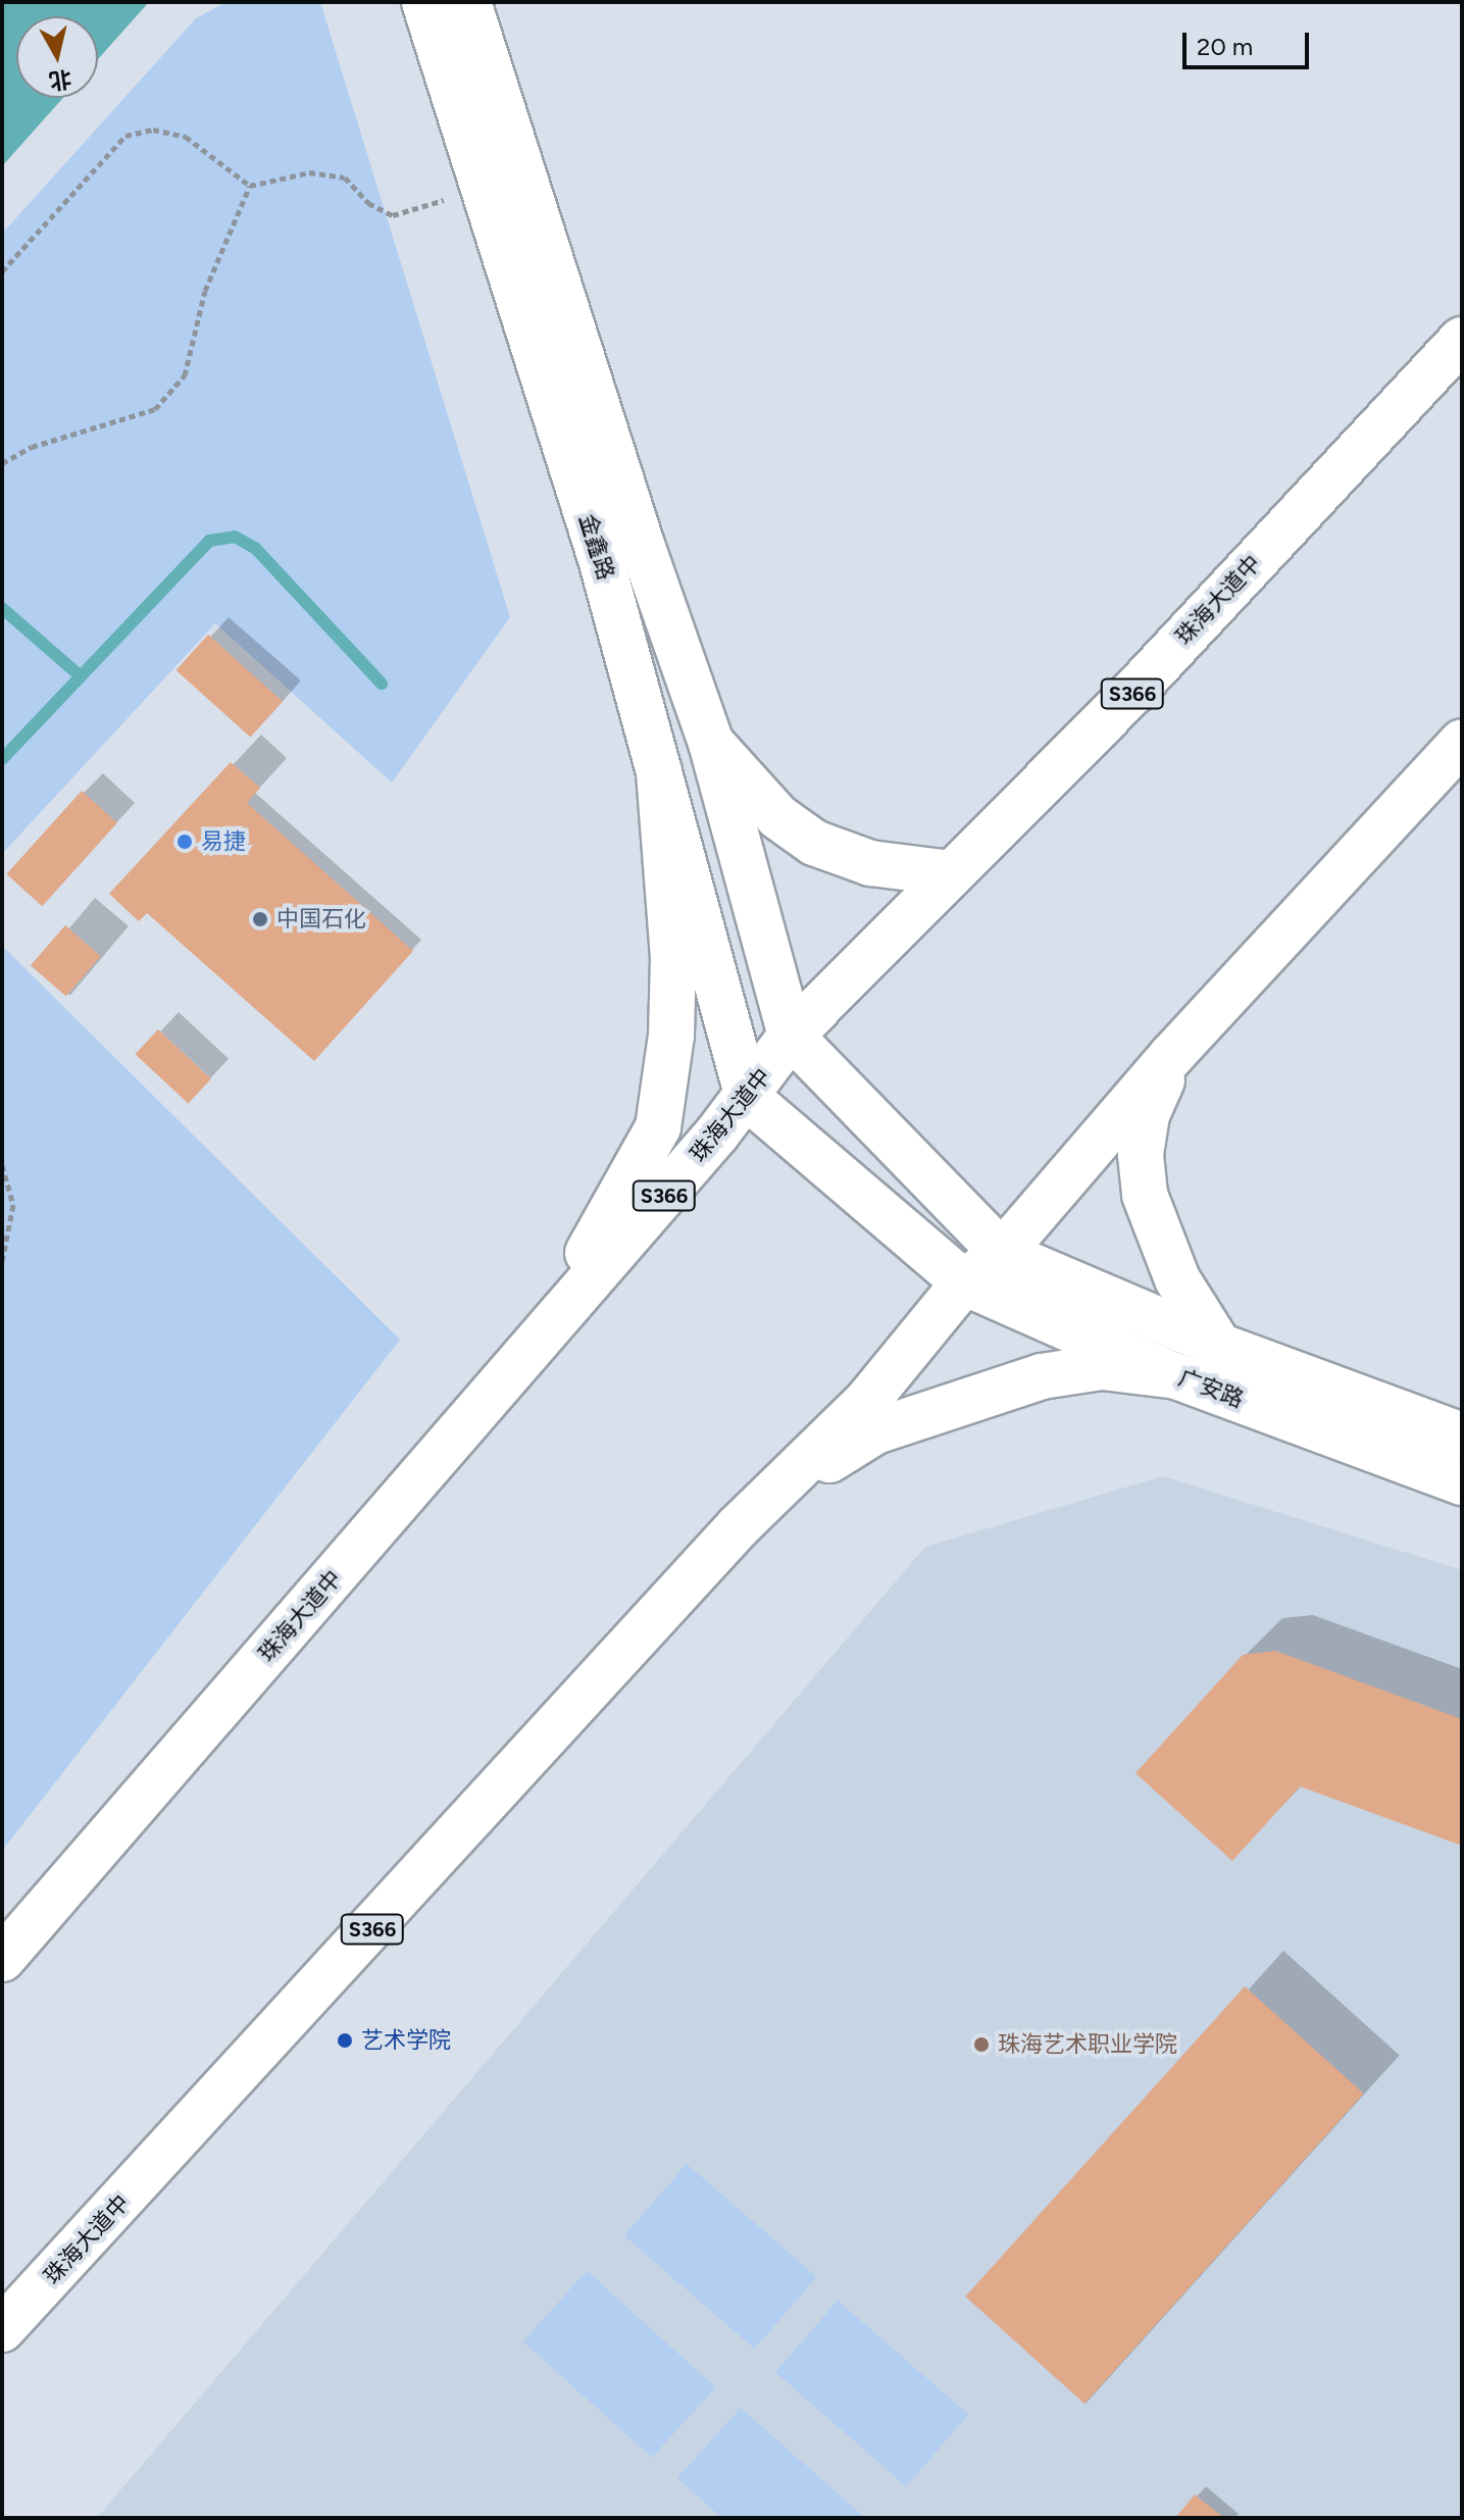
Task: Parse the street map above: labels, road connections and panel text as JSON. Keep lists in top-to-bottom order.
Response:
{
  "streets": {
    "main road": [
      "金鑫路",
      "珠海大道中",
      "S366",
      "广安路"
    ]
  },
  "crossings": [
    ["金鑫路", "珠海大道中"],
    ["金鑫路", "广安路"],
    ["珠海大道中", "广安路"]
  ],
  "places": [
    "易捷",
    "中国石化",
    "艺术学院",
    "珠海艺术职业学院"
  ],
  "scale_bar": "20 m",
  "north": "bottom"
}
